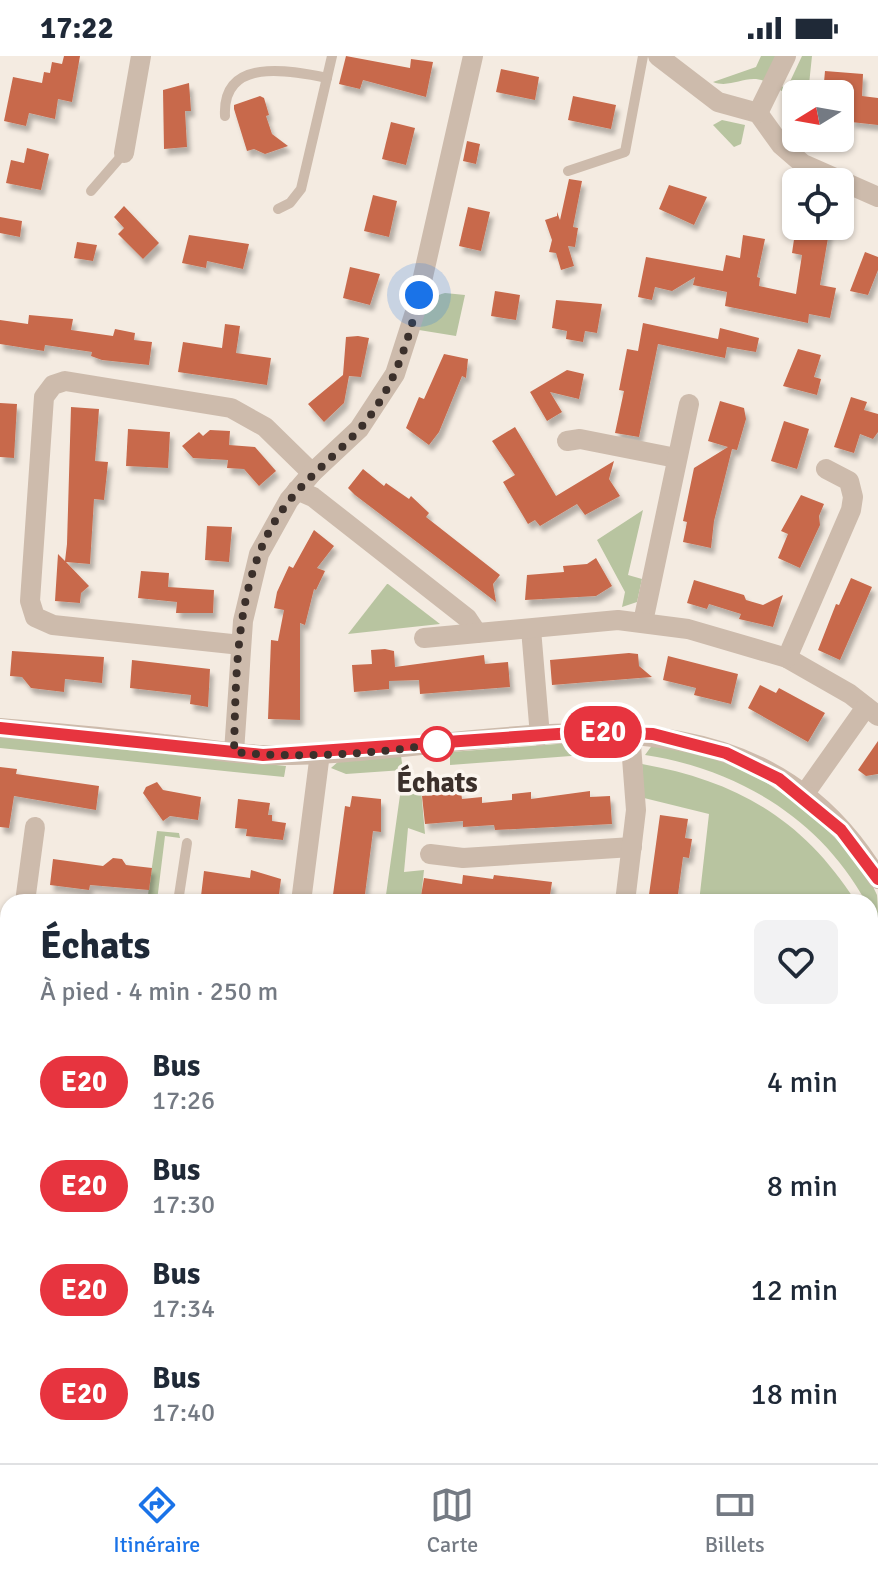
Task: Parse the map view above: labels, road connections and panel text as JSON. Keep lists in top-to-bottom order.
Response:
{
  "places": ["Échats"],
  "lines": ["bus line E20"],
  "north": "left",
  "page": {
    "status": "17:22",
    "on_map": "E20",
    "heading": ["Échats", "À pied · 4 min · 250 m"],
    "list": [
      {
        "mark": "E20",
        "name": "Bus",
        "note": "17:26",
        "value": "4 min"
      },
      {
        "mark": "E20",
        "name": "Bus",
        "note": "17:30",
        "value": "8 min"
      },
      {
        "mark": "E20",
        "name": "Bus",
        "note": "17:34",
        "value": "12 min"
      },
      {
        "mark": "E20",
        "name": "Bus",
        "note": "17:40",
        "value": "18 min"
      }
    ],
    "tabs": ["Itinéraire", "Carte", "Billets"]
  }
}
